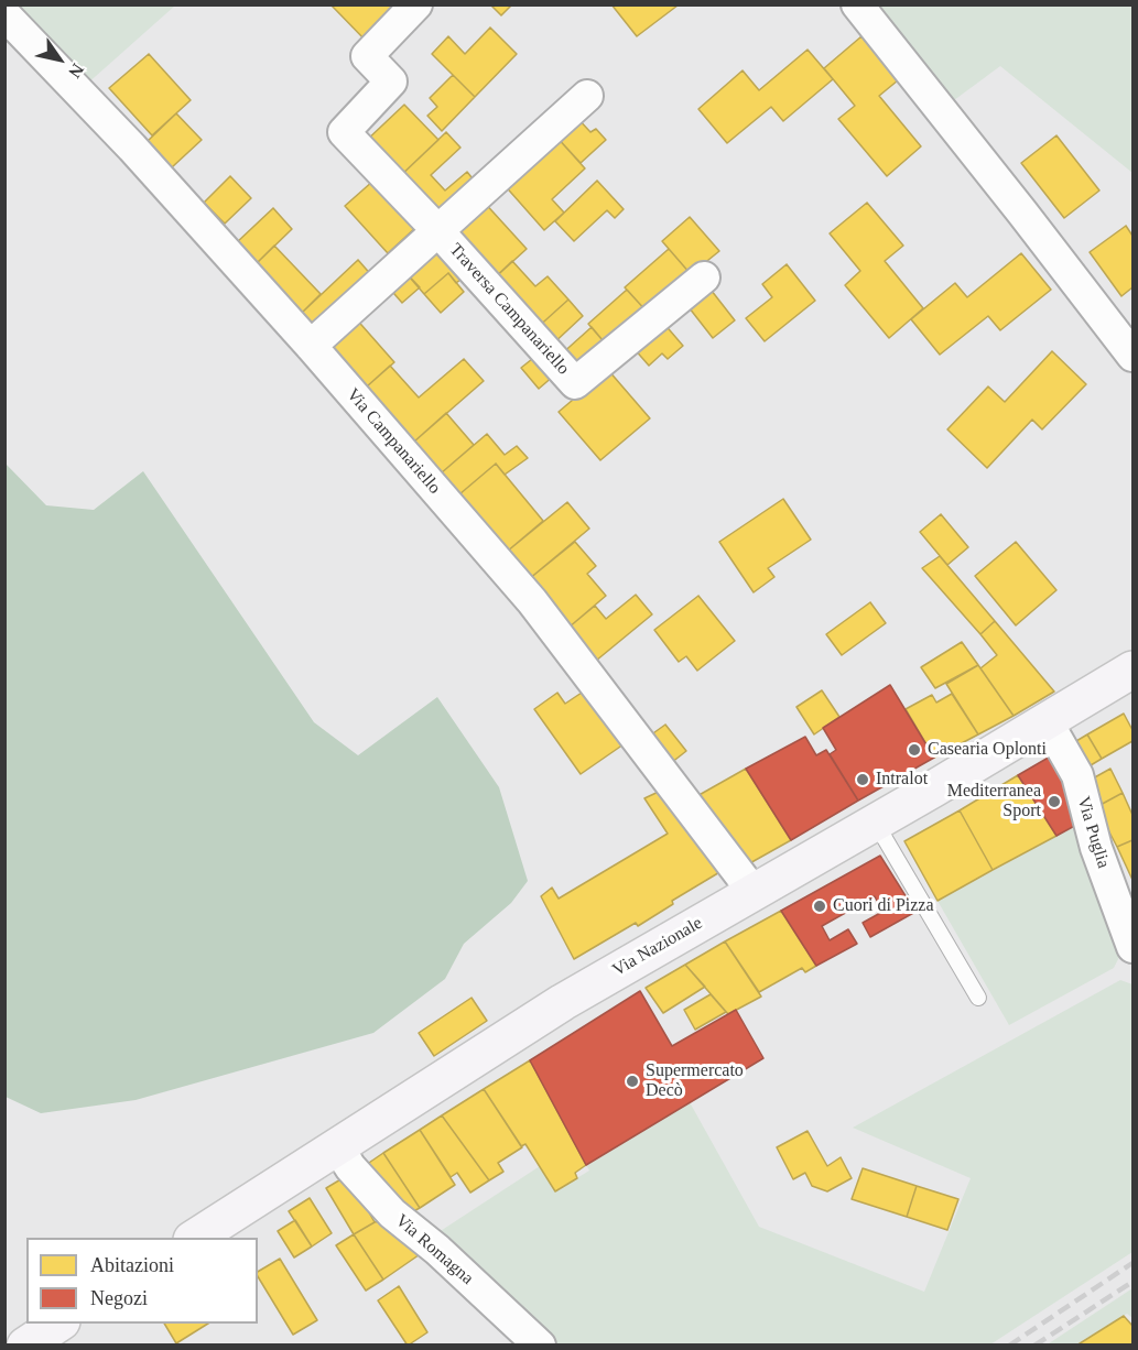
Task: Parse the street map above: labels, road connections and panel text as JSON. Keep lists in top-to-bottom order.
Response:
{
  "streets": {
    "main road": ["Via Nazionale"],
    "street": [
      "Traversa Campanariello",
      "Via Campanariello",
      "Via Puglia",
      "Via Romagna"
    ]
  },
  "crossings": [
    ["Traversa Campanariello", "Via Campanariello"],
    ["Via Campanariello", "Via Nazionale"],
    ["Via Puglia", "Via Nazionale"],
    ["Via Nazionale", "Via Romagna"]
  ],
  "places": [
    "Casearia Oplonti",
    "Intralot",
    "Mediterranea Sport",
    "Cuori di Pizza",
    "Supermercato Decò"
  ],
  "legend": ["Abitazioni", "Negozi"],
  "north": "bottom right"
}
